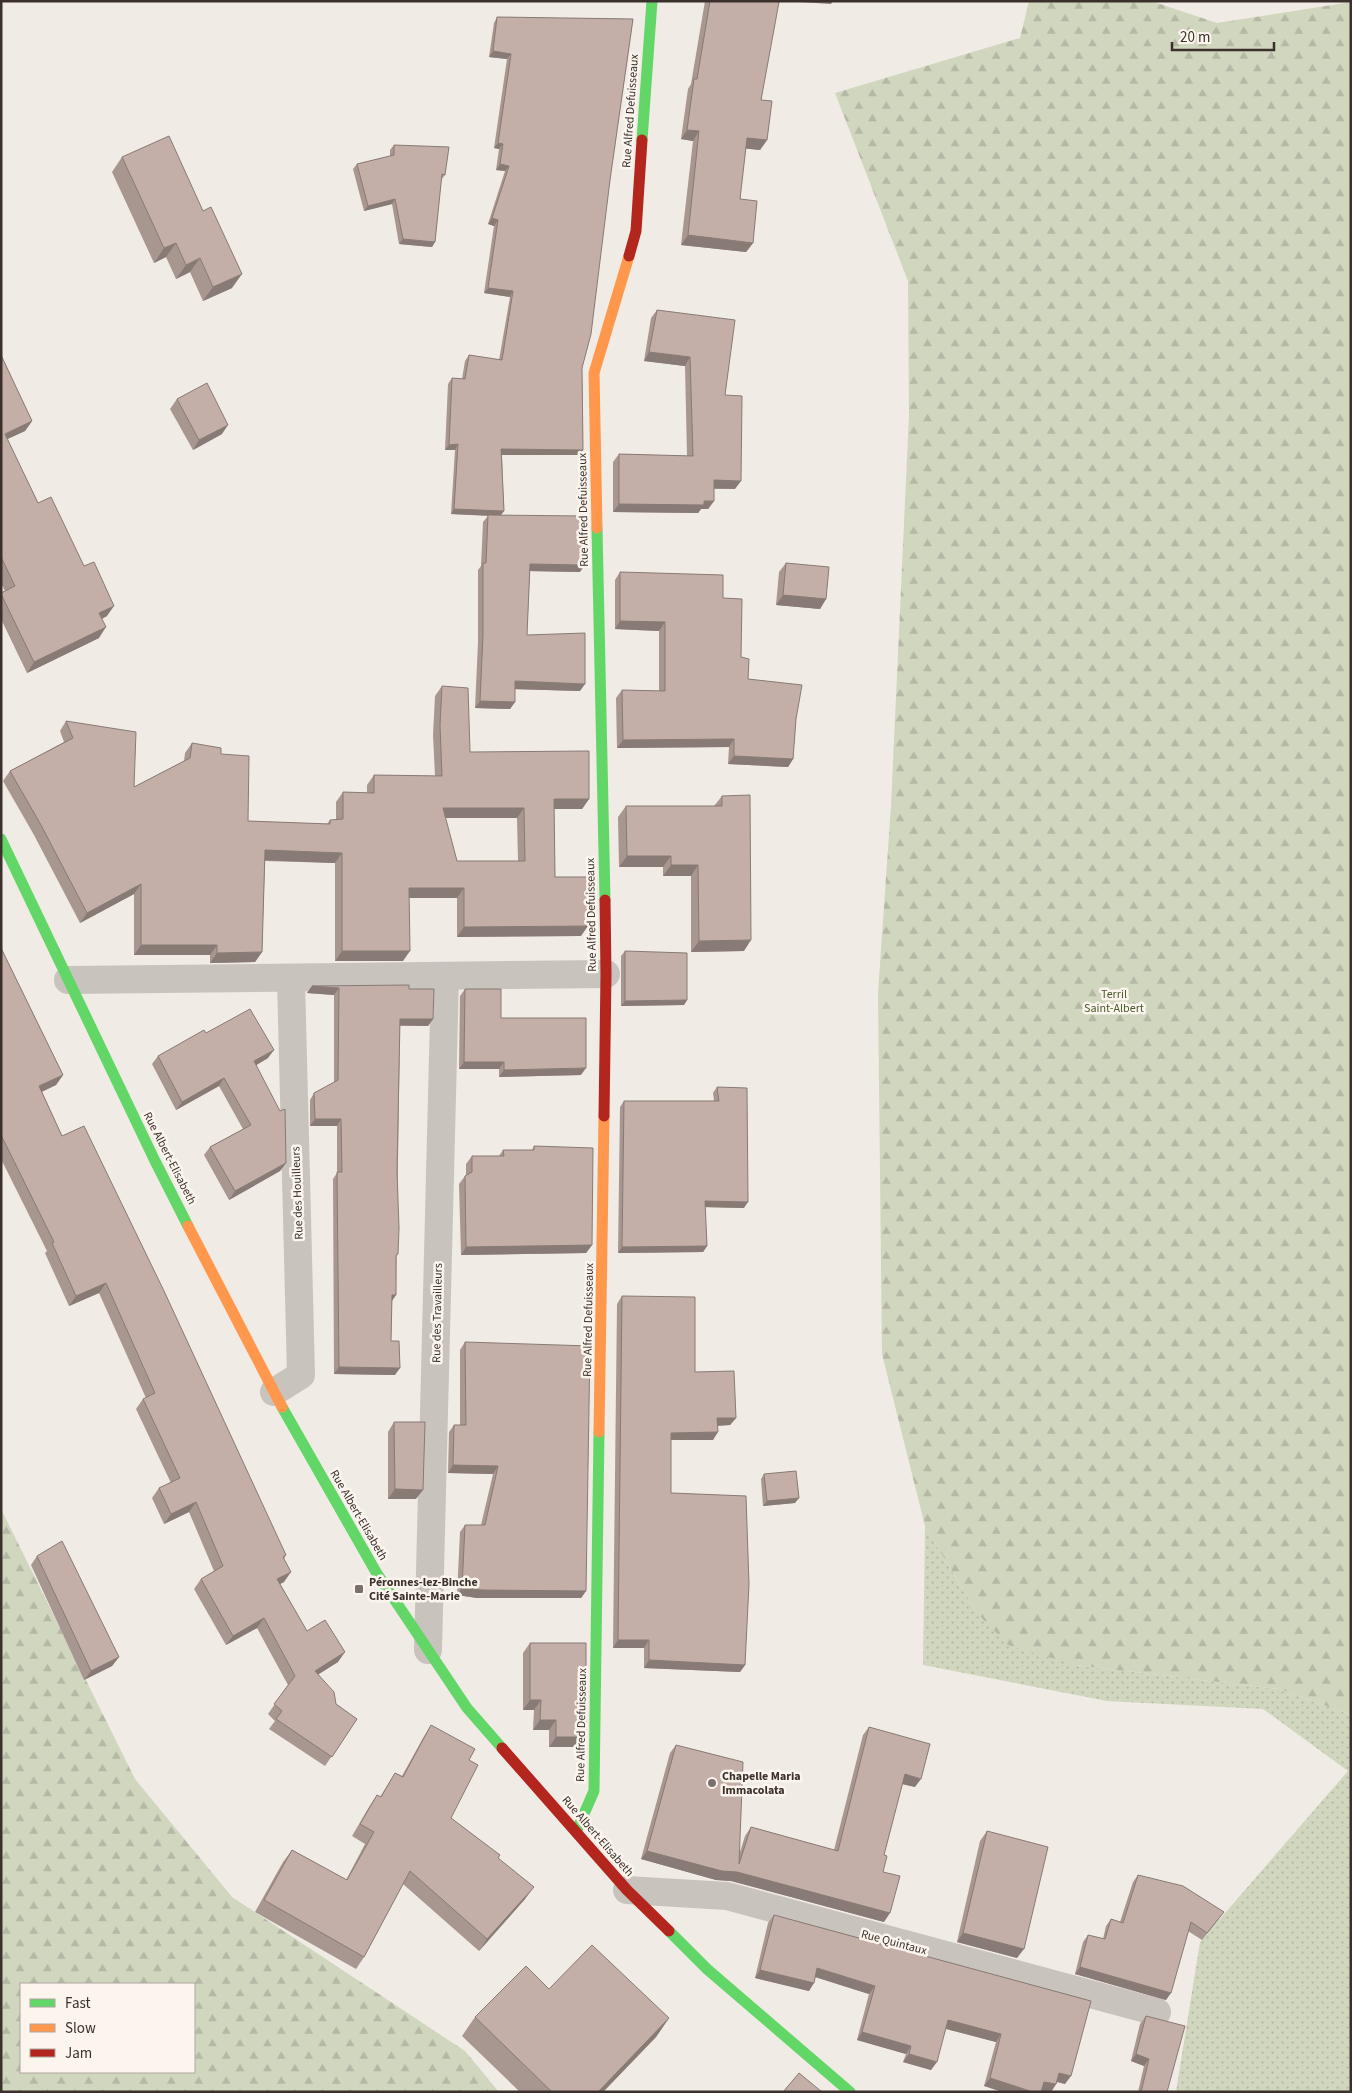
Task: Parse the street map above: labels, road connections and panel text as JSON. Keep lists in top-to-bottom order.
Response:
{
  "streets": {
    "street": [
      "Rue Alfred Defuisseaux",
      "Rue Albert-Elisabeth",
      "Rue des Houilleurs",
      "Rue des Travailleurs",
      "Rue Quintaux"
    ]
  },
  "crossings": [
    ["Rue Alfred Defuisseaux", "Rue Albert-Elisabeth"],
    ["Rue Albert-Elisabeth", "Rue des Houilleurs"],
    ["Rue Albert-Elisabeth", "Rue des Travailleurs"],
    ["Rue Albert-Elisabeth", "Rue Quintaux"]
  ],
  "parks": ["Terril Saint-Albert"],
  "places": {
    "transit": ["Péronnes-lez-Binche Cité Sainte-Marie"],
    "other": ["Chapelle Maria Immacolata"]
  },
  "legend": ["Fast", "Slow", "Jam"],
  "scale_bar": "20 m"
}
